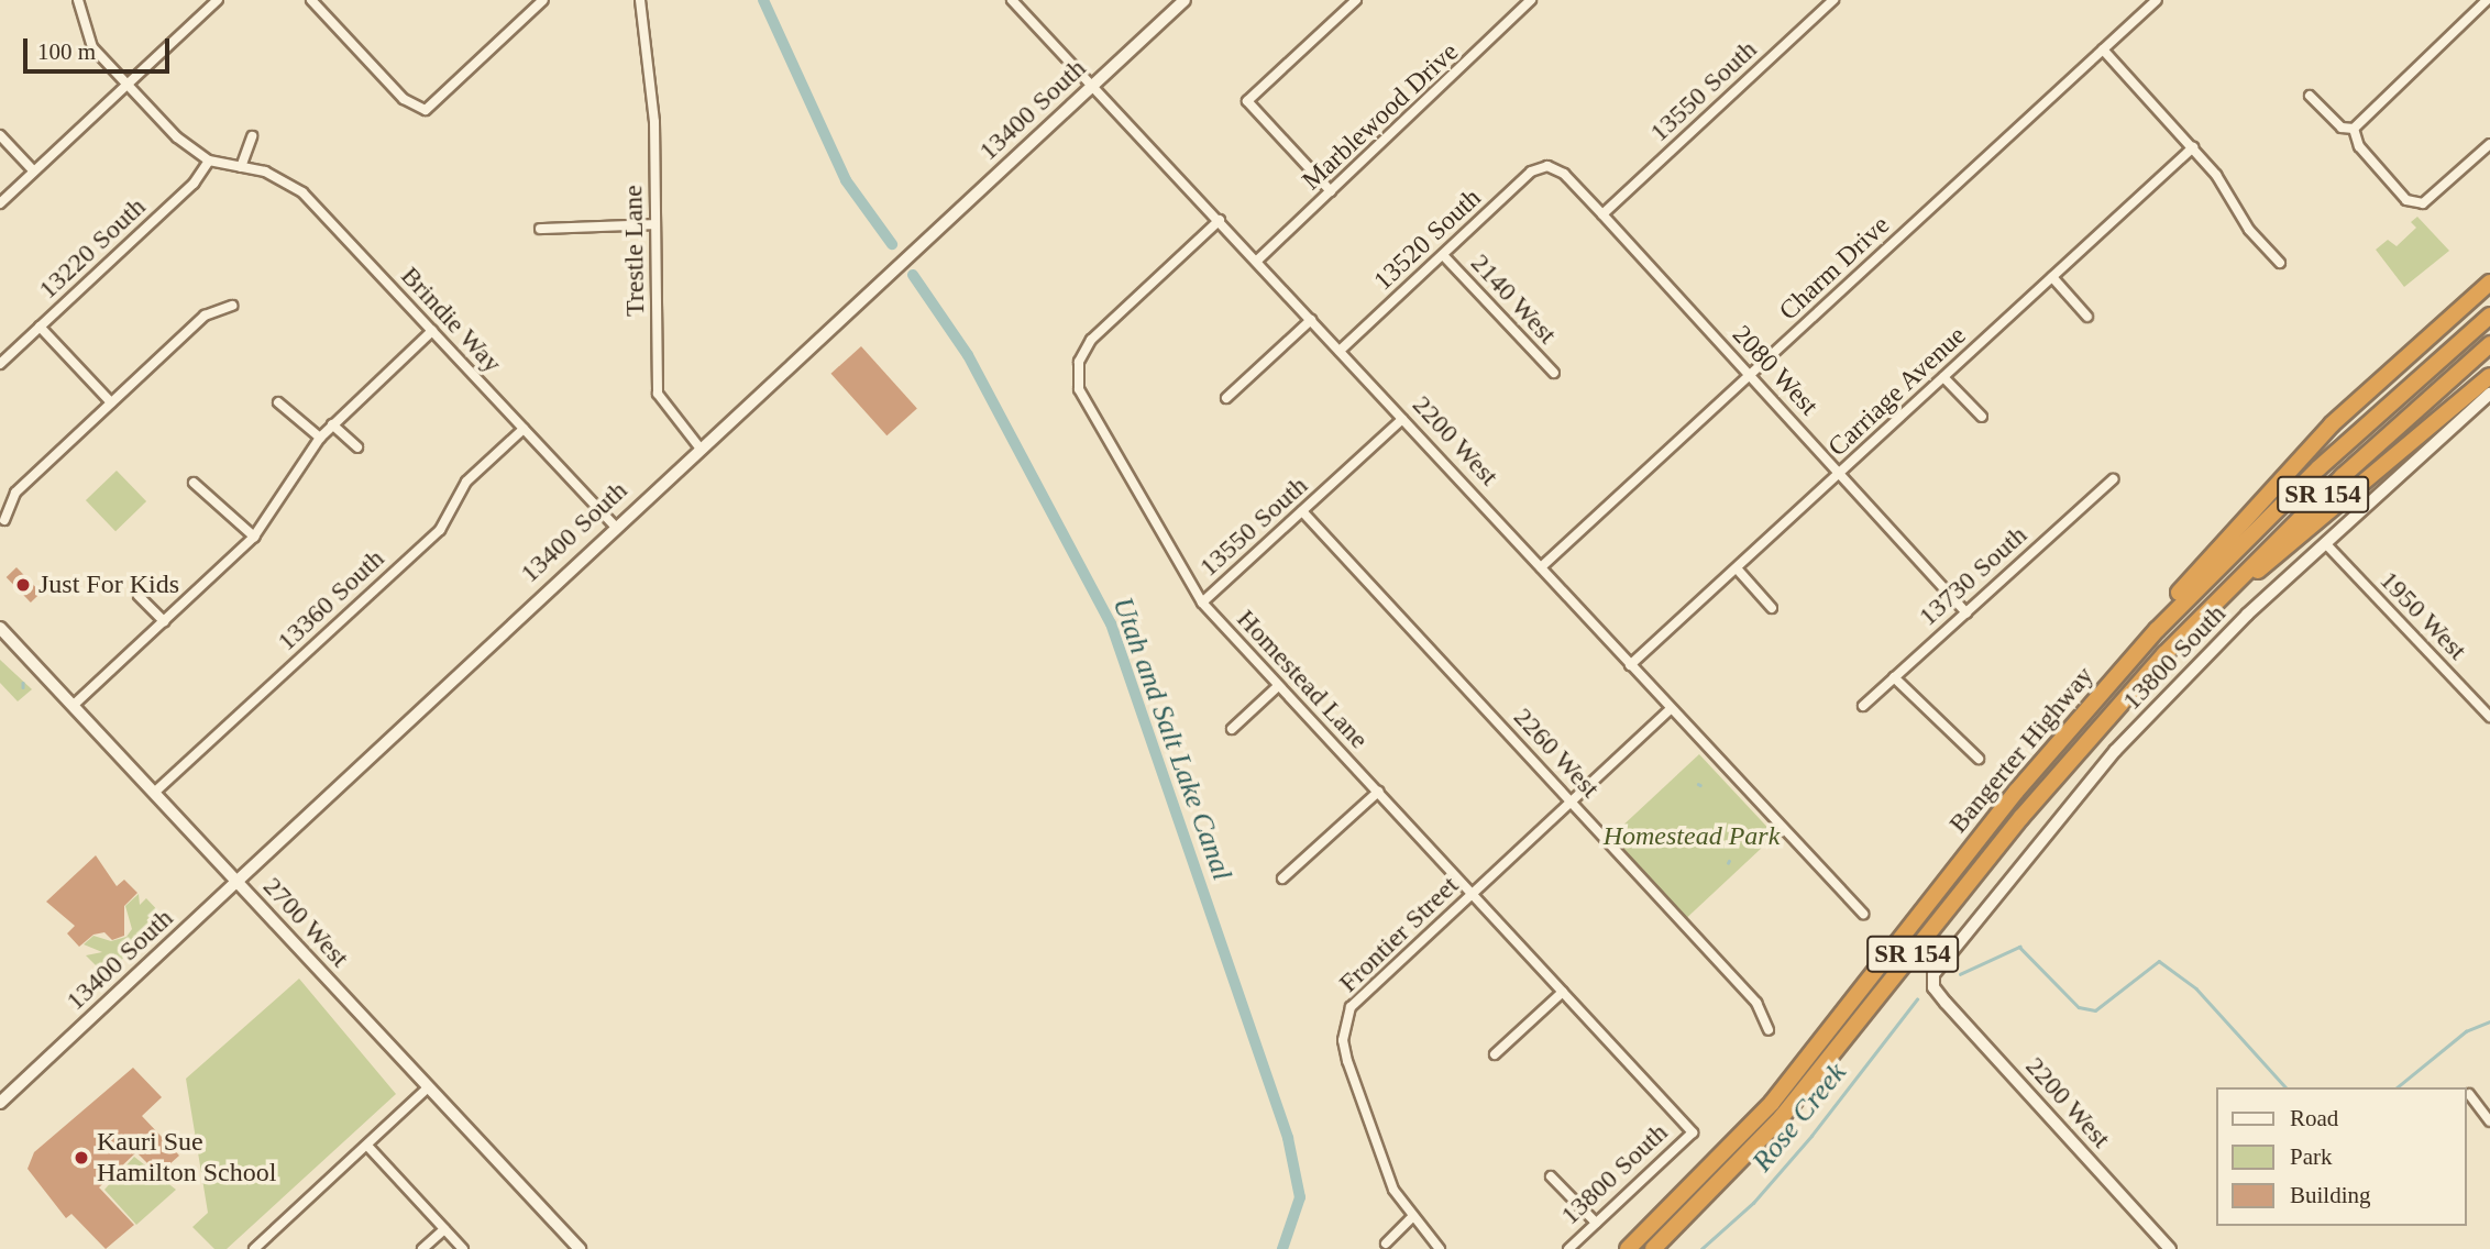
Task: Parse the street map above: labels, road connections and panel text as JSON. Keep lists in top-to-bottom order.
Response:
{
  "streets": {
    "highway": ["SR 154", "Bangerter Highway"],
    "main road": ["13400 South", "2700 West"],
    "street": [
      "13550 South",
      "Marblewood Drive",
      "13520 South",
      "13220 South",
      "Trestle Lane",
      "Charm Drive",
      "2140 West",
      "Brindie Way",
      "2080 West",
      "Carriage Avenue",
      "2200 West",
      "13730 South",
      "13360 South",
      "1950 West",
      "13800 South",
      "Homestead Lane",
      "2260 West",
      "Frontier Street"
    ]
  },
  "crossings": [
    ["13550 South", "2080 West"],
    ["13550 South", "2200 West"],
    ["13550 South", "Homestead Lane"],
    ["13550 South", "2260 West"],
    ["13400 South", "Trestle Lane"],
    ["13400 South", "Brindie Way"],
    ["13400 South", "2200 West"],
    ["13400 South", "2700 West"],
    ["Marblewood Drive", "2200 West"],
    ["13520 South", "2140 West"],
    ["13520 South", "2080 West"],
    ["13520 South", "2200 West"],
    ["13220 South", "Brindie Way"],
    ["Charm Drive", "2080 West"],
    ["Charm Drive", "2200 West"],
    ["Brindie Way", "13360 South"],
    ["2080 West", "Carriage Avenue"],
    ["2080 West", "13730 South"],
    ["Carriage Avenue", "2200 West"],
    ["2200 West", "13800 South"],
    ["2200 West", "Homestead Lane"],
    ["2200 West", "Frontier Street"],
    ["13360 South", "2700 West"],
    ["1950 West", "13800 South"],
    ["13800 South", "Homestead Lane"],
    ["Homestead Lane", "Frontier Street"],
    ["2260 West", "Frontier Street"]
  ],
  "water": ["Utah and Salt Lake Canal", "Rose Creek"],
  "parks": ["Homestead Park"],
  "places": ["Just For Kids", "Kauri Sue Hamilton School"],
  "legend": ["Road", "Park", "Building"],
  "scale_bar": "100 m"
}
